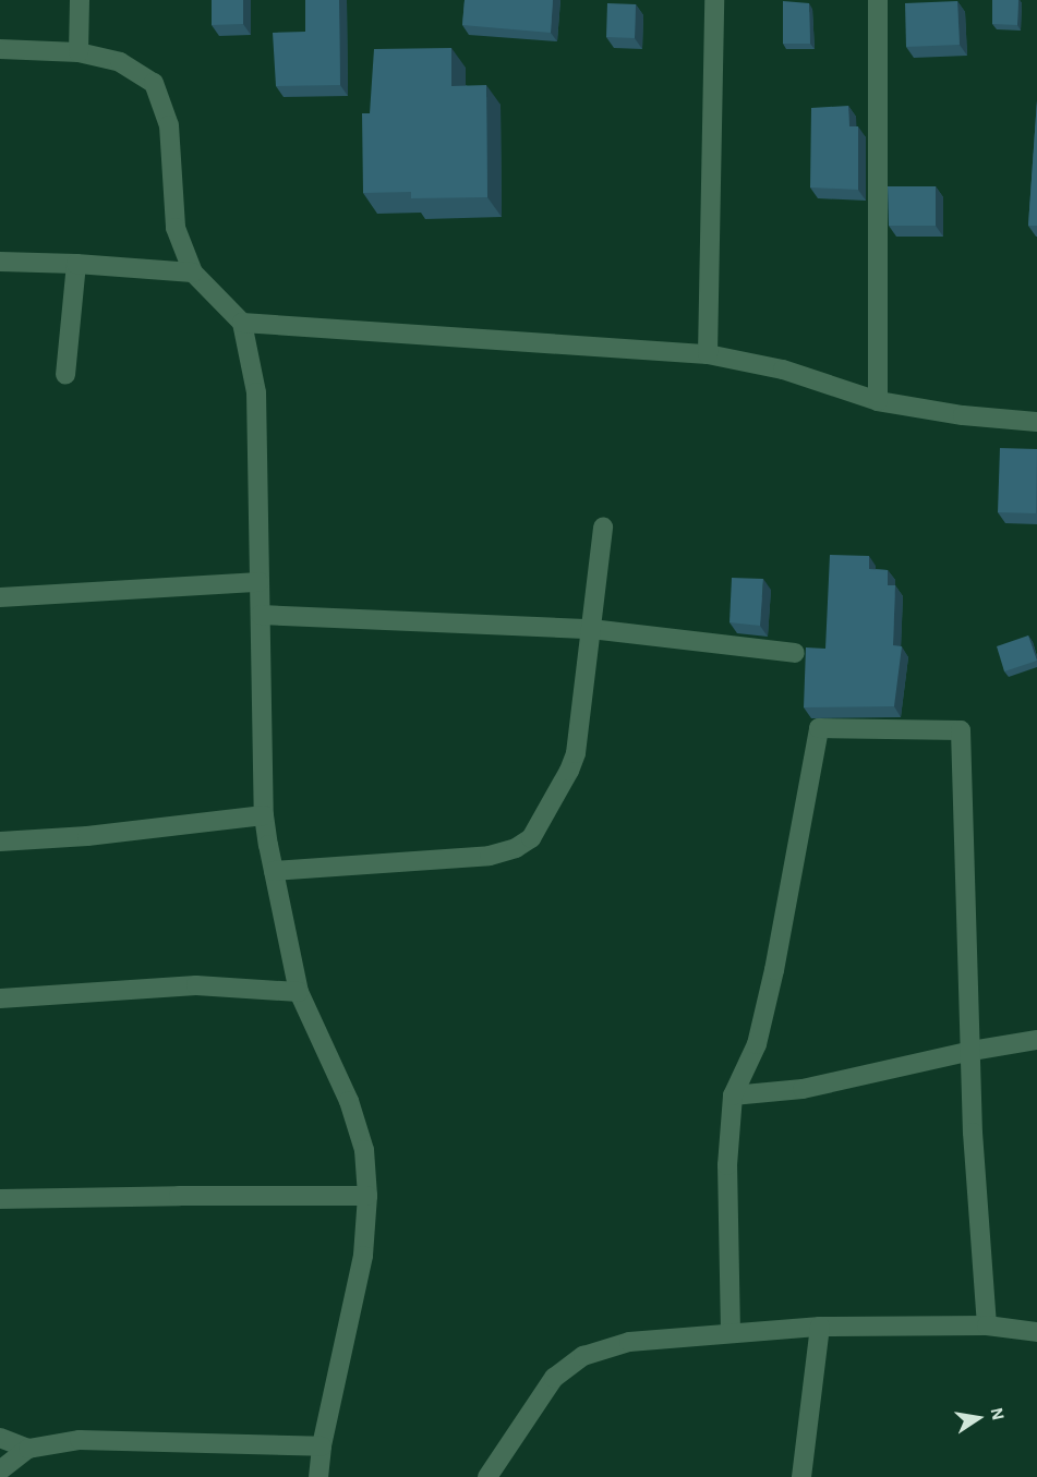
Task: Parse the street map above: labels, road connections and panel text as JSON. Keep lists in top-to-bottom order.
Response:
{
  "north": "right"
}
